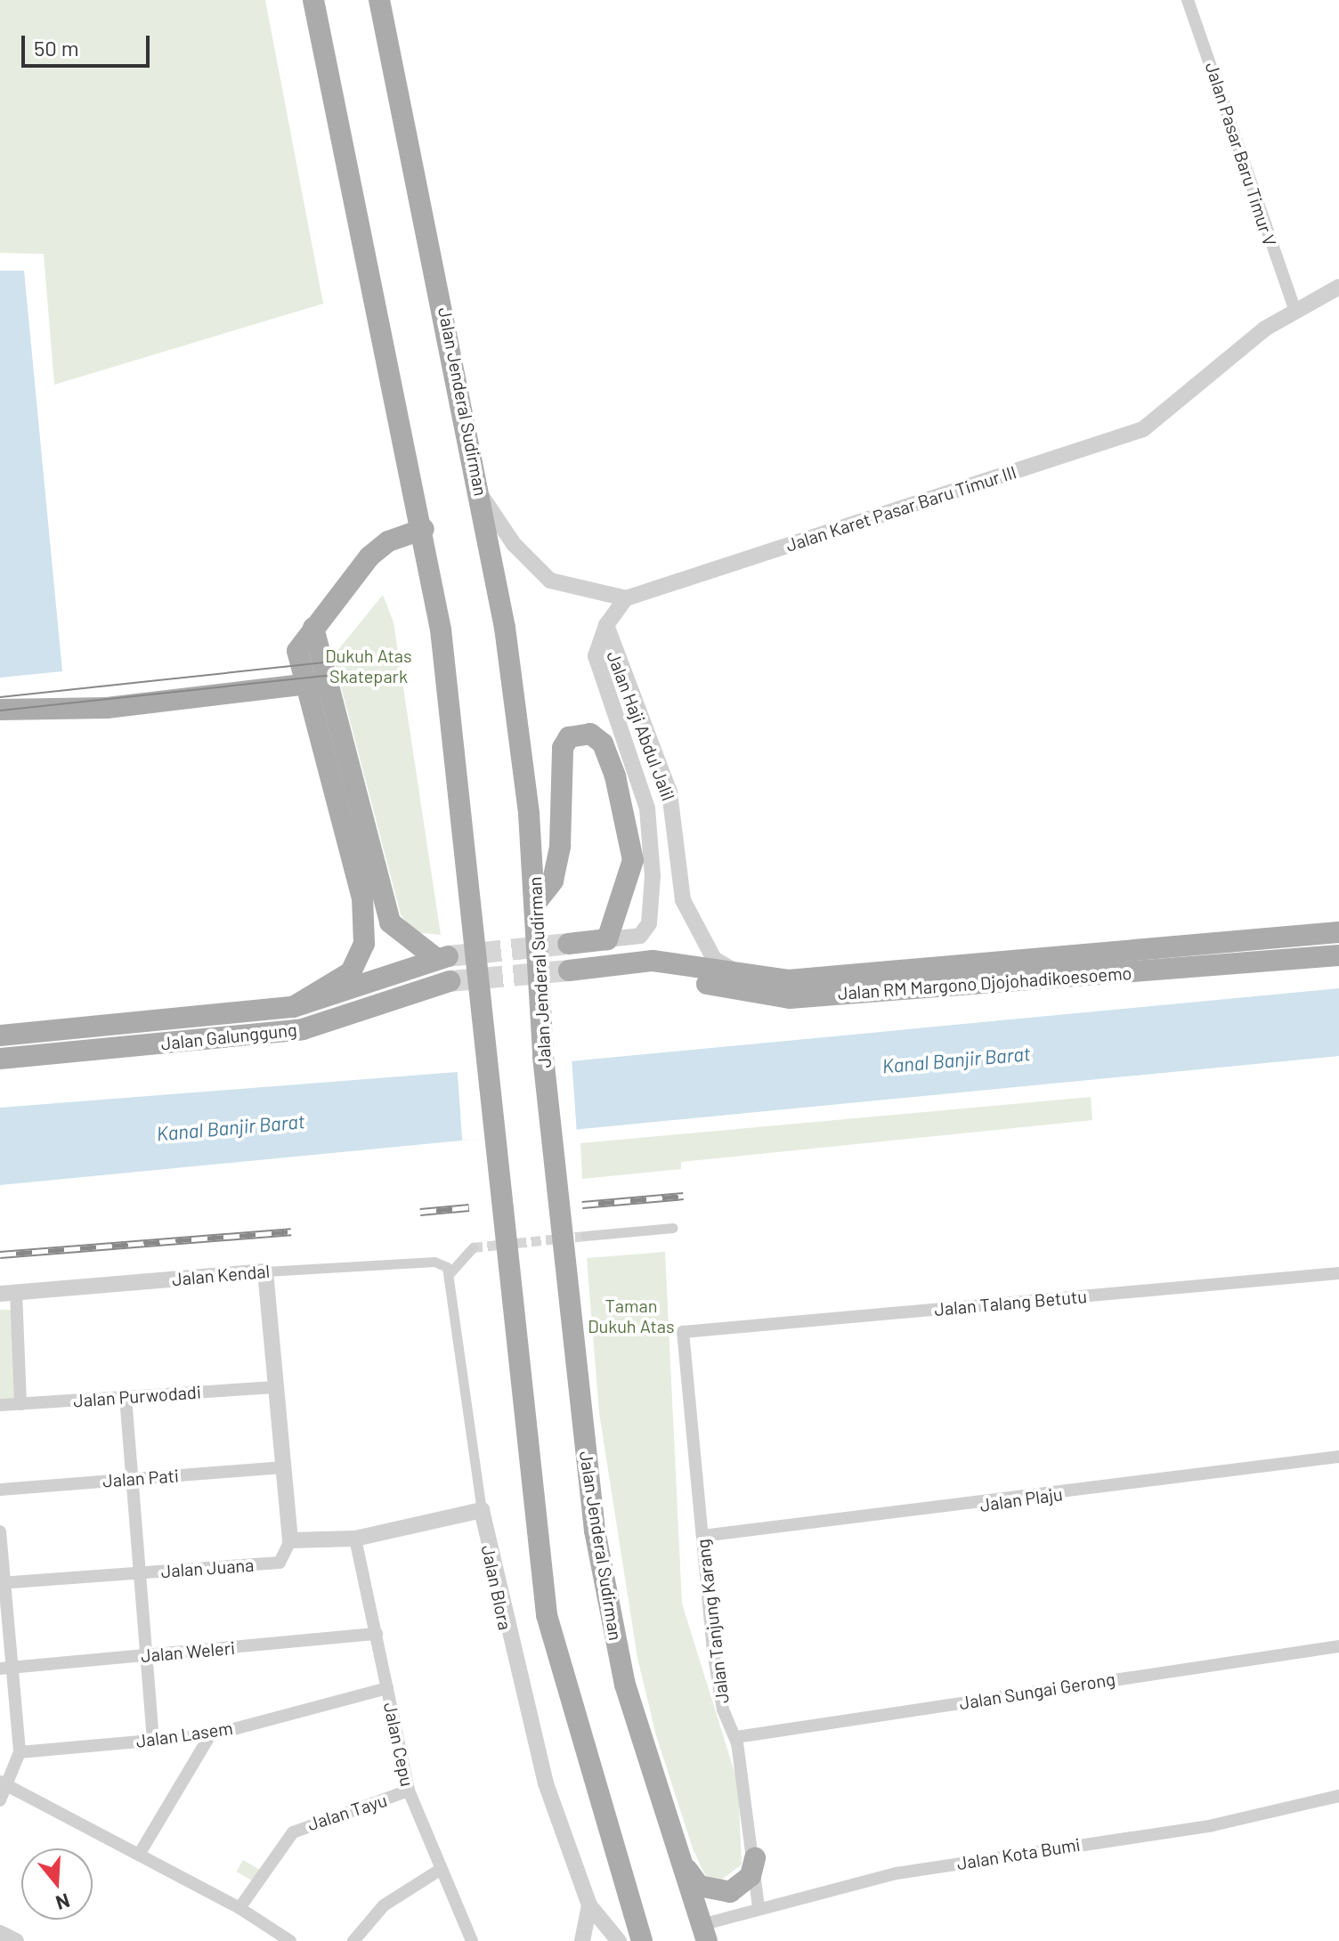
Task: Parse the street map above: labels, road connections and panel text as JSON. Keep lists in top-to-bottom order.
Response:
{
  "streets": {
    "main road": ["Jalan Jenderal Sudirman", "Jalan RM Margono Djojohadikoesoemo", "Jalan Galunggung"],
    "street": [
      "Jalan Pasar Baru Timur V",
      "Jalan Karet Pasar Baru Timur III",
      "Jalan Haji Abdul Jalil",
      "Jalan Kendal",
      "Jalan Talang Betutu",
      "Jalan Purwodadi",
      "Jalan Pati",
      "Jalan Plaju",
      "Jalan Juana",
      "Jalan Blora",
      "Jalan Tanjung Karang",
      "Jalan Weleri",
      "Jalan Sungai Gerong",
      "Jalan Lasem",
      "Jalan Cepu",
      "Jalan Tayu",
      "Jalan Kota Bumi"
    ]
  },
  "crossings": [
    ["Jalan Pasar Baru Timur V", "Jalan Karet Pasar Baru Timur III"],
    ["Jalan Jenderal Sudirman", "Jalan Kota Bumi"],
    ["Jalan Karet Pasar Baru Timur III", "Jalan Haji Abdul Jalil"],
    ["Jalan Haji Abdul Jalil", "Jalan RM Margono Djojohadikoesoemo"],
    ["Jalan Kendal", "Jalan Blora"],
    ["Jalan Talang Betutu", "Jalan Tanjung Karang"],
    ["Jalan Plaju", "Jalan Tanjung Karang"],
    ["Jalan Tanjung Karang", "Jalan Sungai Gerong"],
    ["Jalan Tanjung Karang", "Jalan Kota Bumi"],
    ["Jalan Weleri", "Jalan Cepu"],
    ["Jalan Lasem", "Jalan Cepu"],
    ["Jalan Cepu", "Jalan Tayu"]
  ],
  "water": ["Kanal Banjir Barat"],
  "parks": ["Dukuh Atas Skatepark", "Taman Dukuh Atas"],
  "scale_bar": "50 m",
  "north": "bottom"
}
